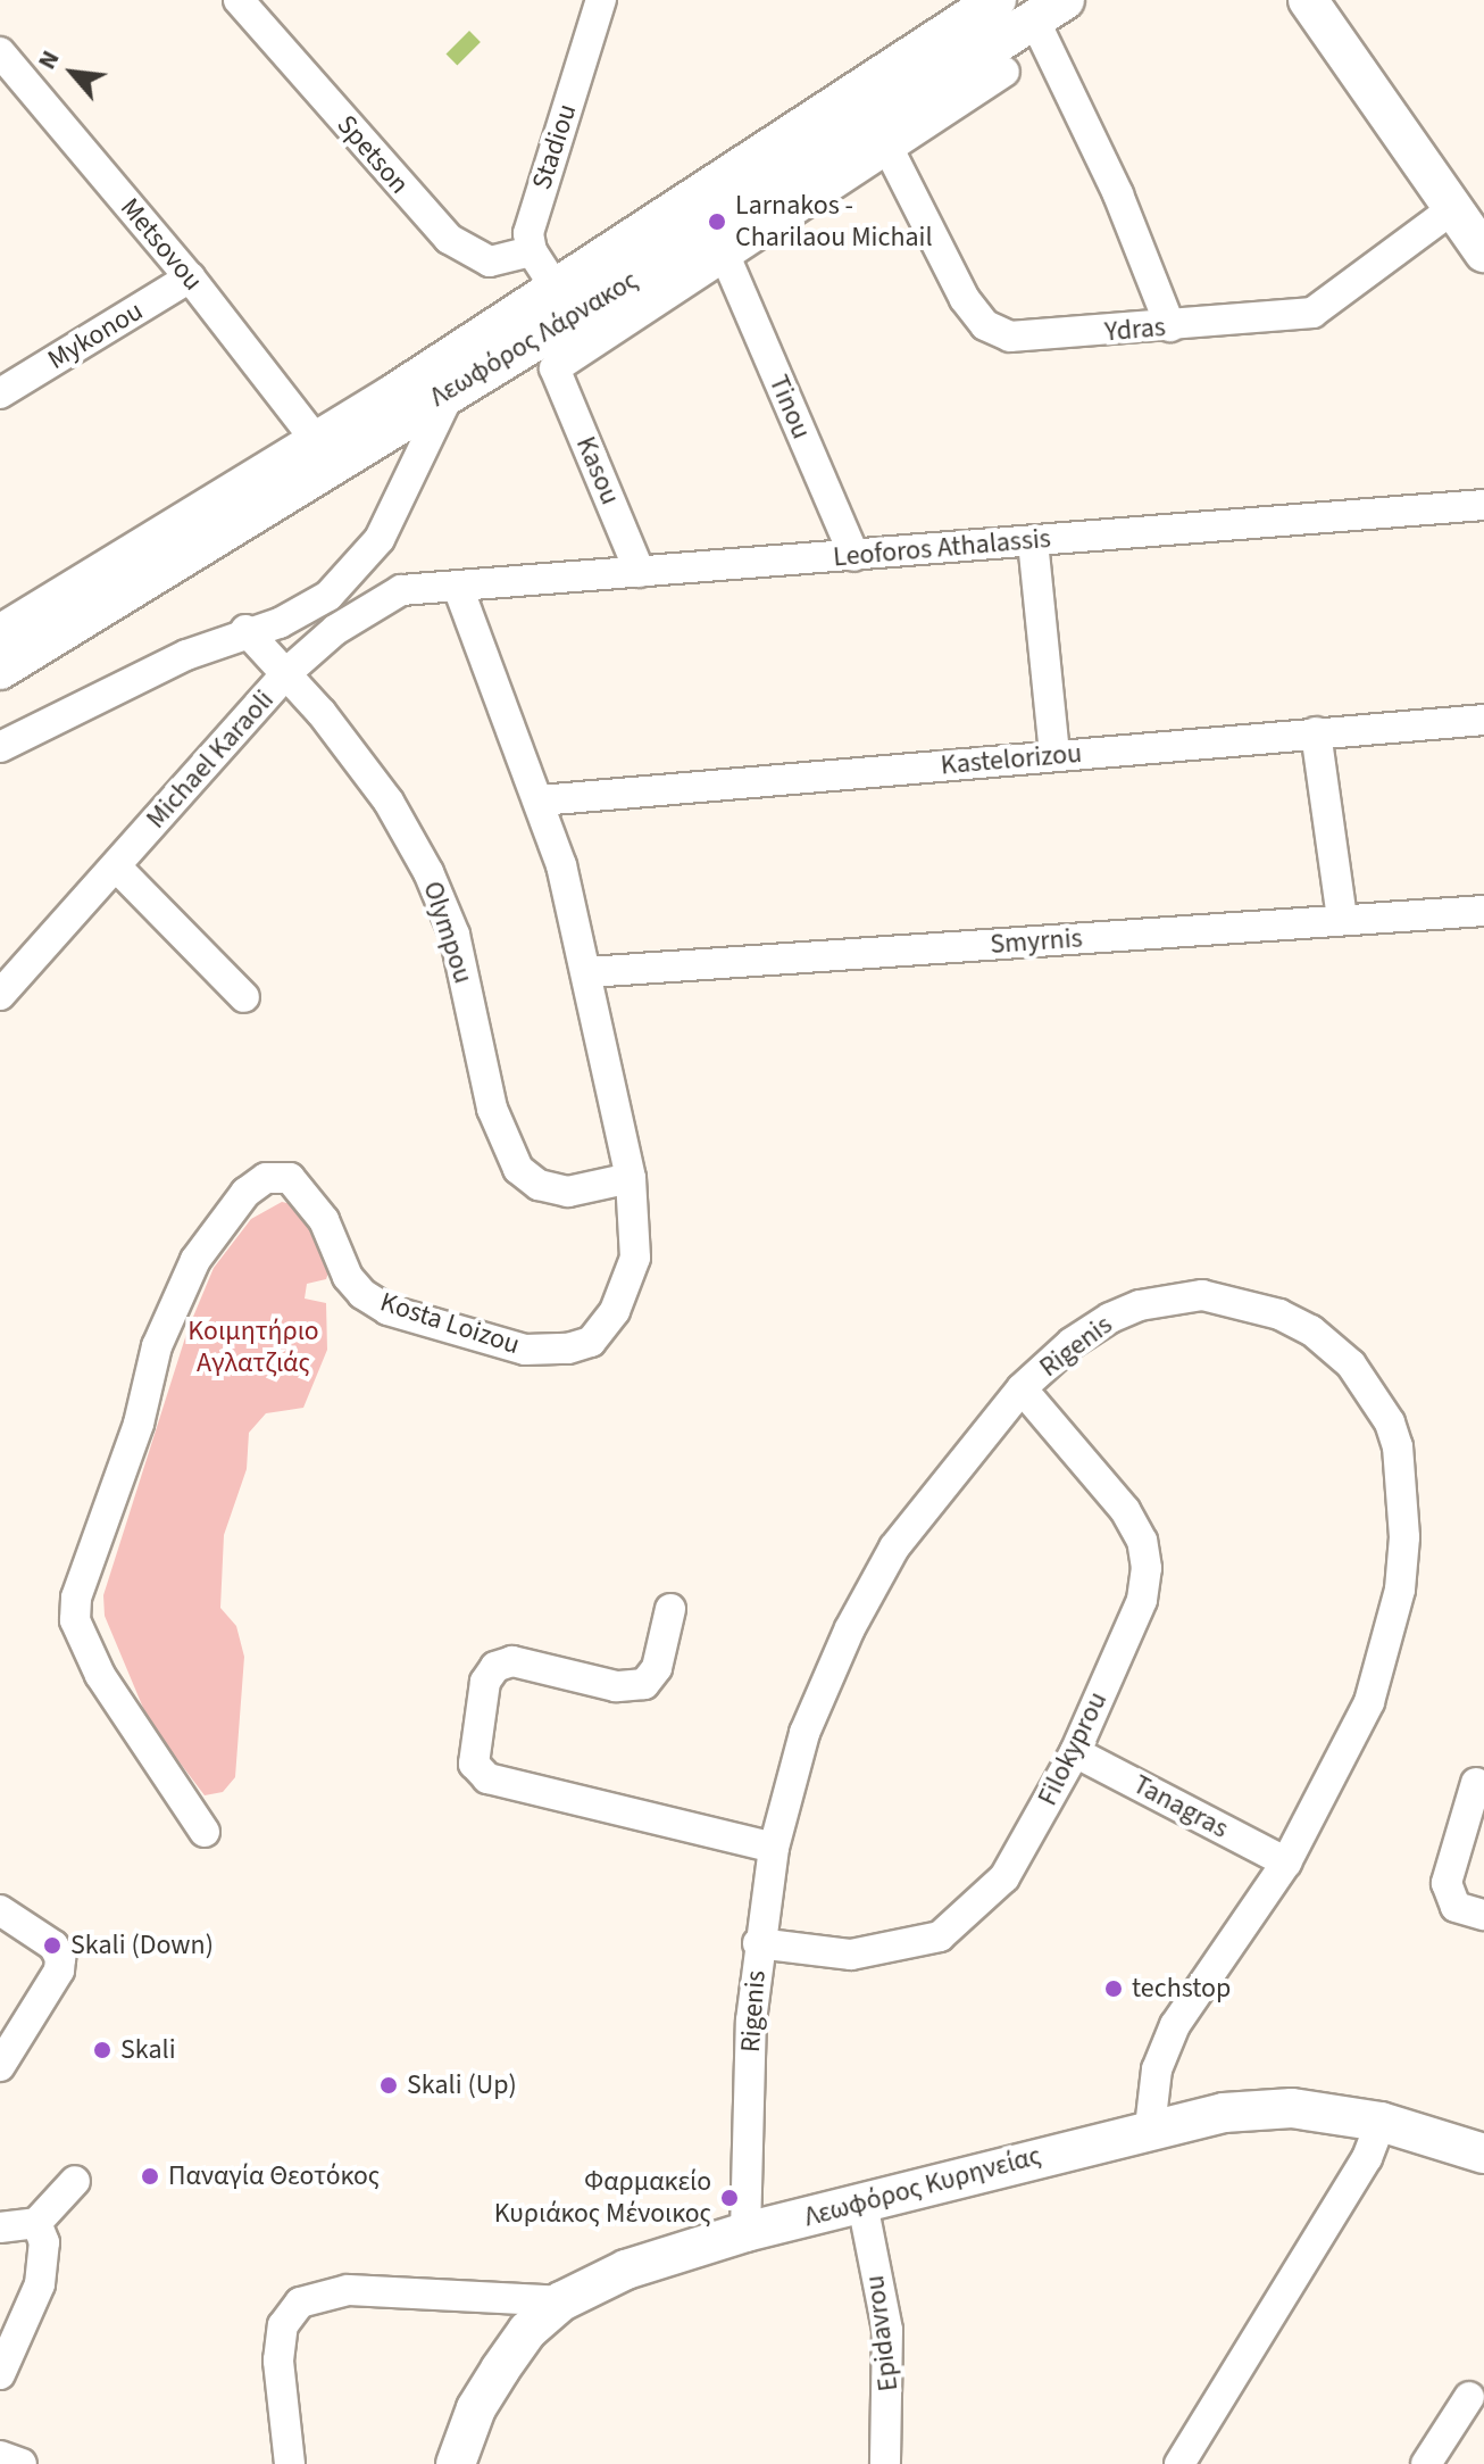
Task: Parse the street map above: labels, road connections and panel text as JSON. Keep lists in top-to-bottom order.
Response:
{
  "streets": {
    "main road": ["Λεωφόρος Λάρνακος", "Λεωφόρος Κυρηνείας"],
    "street": [
      "Stadiou",
      "Spetson",
      "Metsovou",
      "Ydras",
      "Mykonou",
      "Tinou",
      "Kasou",
      "Leoforos Athalassis",
      "Michael Karaoli",
      "Kastelorizou",
      "Olympou",
      "Smyrnis",
      "Kosta Loizou",
      "Rigenis",
      "Filokyprou",
      "Tanagras",
      "Epidavrou"
    ]
  },
  "crossings": [
    ["Stadiou", "Spetson"],
    ["Metsovou", "Mykonou"],
    ["Metsovou", "Λεωφόρος Λάρνακος"],
    ["Tinou", "Kasou"],
    ["Tinou", "Leoforos Athalassis"],
    ["Kasou", "Leoforos Athalassis"],
    ["Leoforos Athalassis", "Michael Karaoli"],
    ["Leoforos Athalassis", "Kosta Loizou"],
    ["Michael Karaoli", "Olympou"],
    ["Kastelorizou", "Kosta Loizou"],
    ["Olympou", "Kosta Loizou"],
    ["Smyrnis", "Kosta Loizou"],
    ["Rigenis", "Filokyprou"],
    ["Rigenis", "Tanagras"],
    ["Rigenis", "Λεωφόρος Κυρηνείας"],
    ["Filokyprou", "Tanagras"],
    ["Λεωφόρος Κυρηνείας", "Epidavrou"]
  ],
  "parks": ["Κοιμητήριο Αγλατζιάς"],
  "places": [
    "Larnakos - Charilaou Michail",
    "Skali (Down)",
    "techstop",
    "Skali",
    "Skali (Up)",
    "Παναγία Θεοτόκος",
    "Φαρμακείο Κυριάκος Μένοικος"
  ],
  "north": "top left"
}
